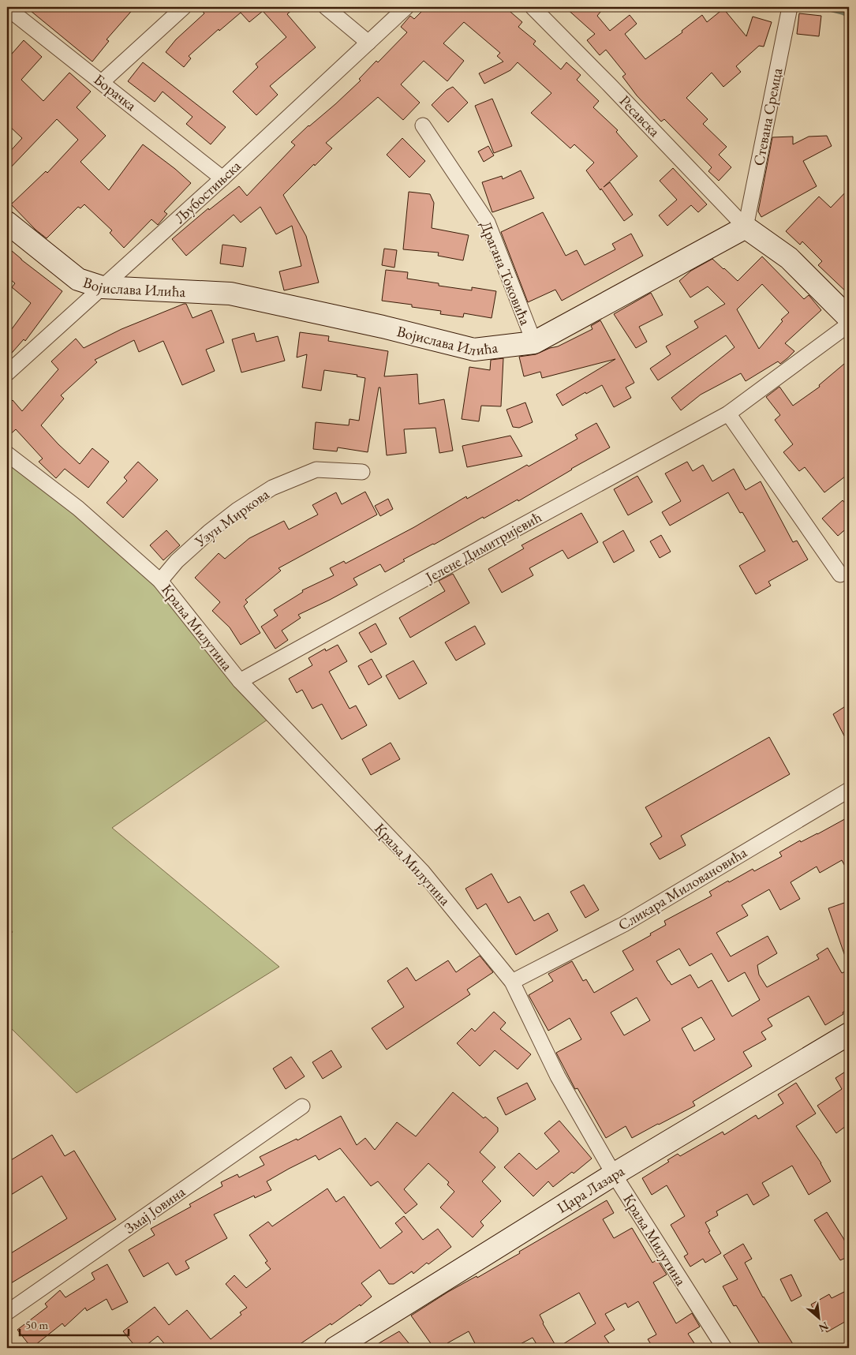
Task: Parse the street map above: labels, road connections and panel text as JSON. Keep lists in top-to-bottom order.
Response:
{
  "streets": {
    "street": [
      "Борачка",
      "Ресавска",
      "Стевана Сремца",
      "Љубостињска",
      "Драгана Токовића",
      "Војислава Илића",
      "Узун Миркова",
      "Јелене Димитријевић",
      "Краља Милутина",
      "Сликара Миловановића",
      "Цара Лазара",
      "Змај Јовина"
    ]
  },
  "crossings": [
    ["Борачка", "Љубостињска"],
    ["Ресавска", "Стевана Сремца"],
    ["Ресавска", "Војислава Илића"],
    ["Стевана Сремца", "Војислава Илића"],
    ["Љубостињска", "Војислава Илића"],
    ["Драгана Токовића", "Војислава Илића"],
    ["Узун Миркова", "Краља Милутина"],
    ["Јелене Димитријевић", "Краља Милутина"],
    ["Краља Милутина", "Сликара Миловановића"],
    ["Краља Милутина", "Цара Лазара"]
  ],
  "scale_bar": "50 m",
  "north": "bottom right"
}
